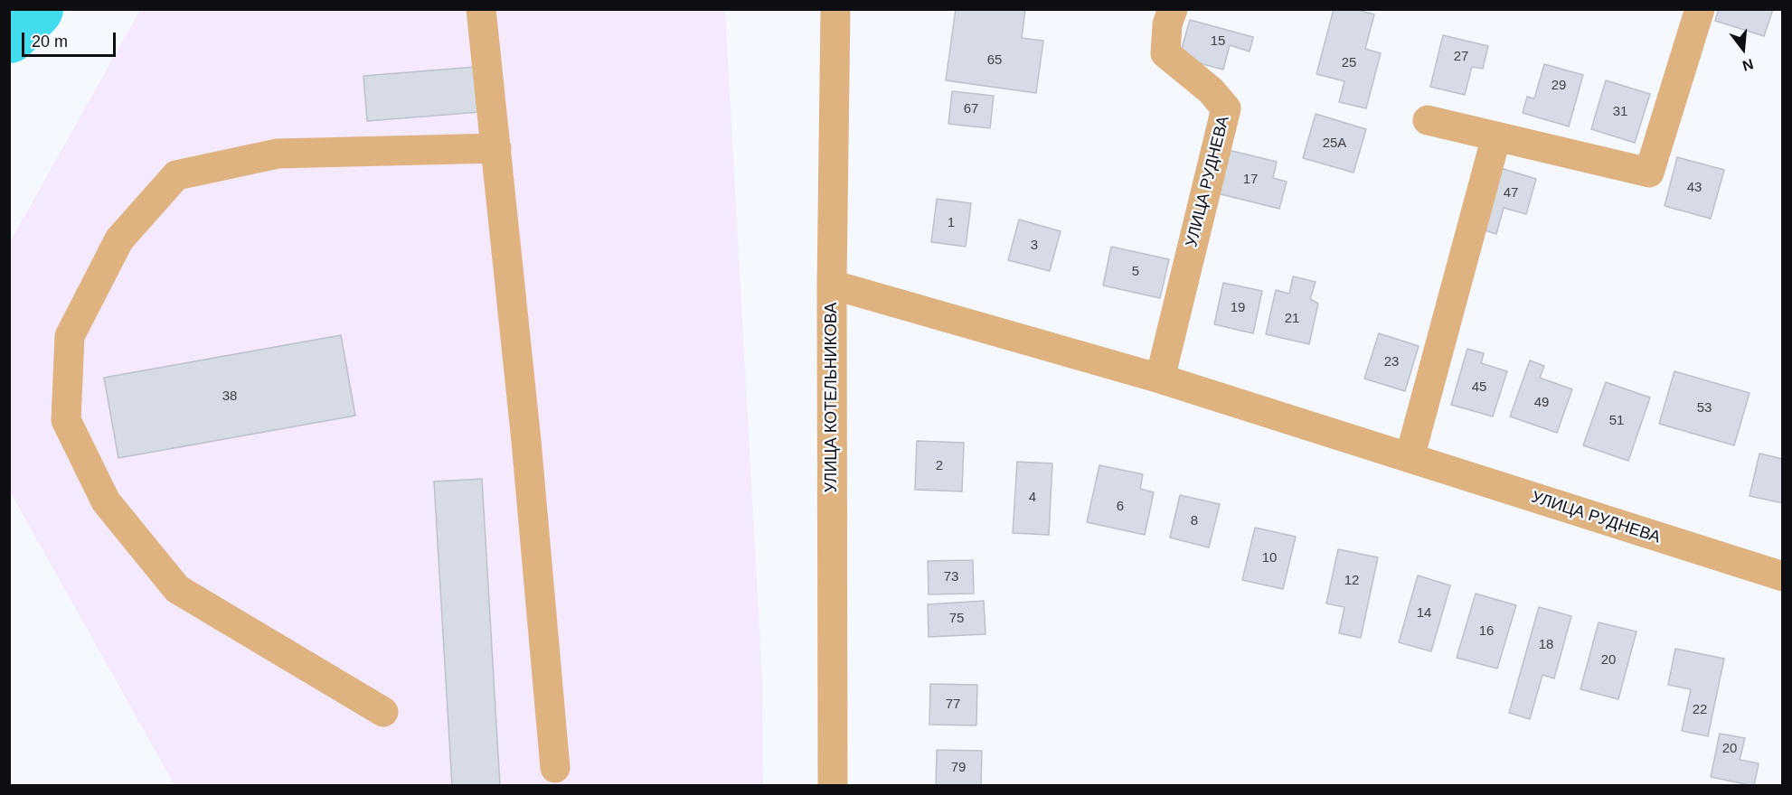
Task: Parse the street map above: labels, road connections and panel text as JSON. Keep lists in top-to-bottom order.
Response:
{
  "streets": {
    "street": ["УЛИЦА РУДНЕВА", "УЛИЦА КОТЕЛЬНИКОВА"]
  },
  "crossings": [
    ["УЛИЦА РУДНЕВА", "УЛИЦА КОТЕЛЬНИКОВА"]
  ],
  "house_numbers": [
    "15",
    "27",
    "65",
    "25",
    "29",
    "67",
    "31",
    "25А",
    "17",
    "43",
    "47",
    "1",
    "3",
    "5",
    "19",
    "21",
    "23",
    "45",
    "38",
    "49",
    "53",
    "51",
    "2",
    "4",
    "6",
    "8",
    "10",
    "73",
    "12",
    "14",
    "75",
    "16",
    "18",
    "20",
    "77",
    "22",
    "20",
    "79"
  ],
  "scale_bar": "20 m",
  "north": "bottom"
}
